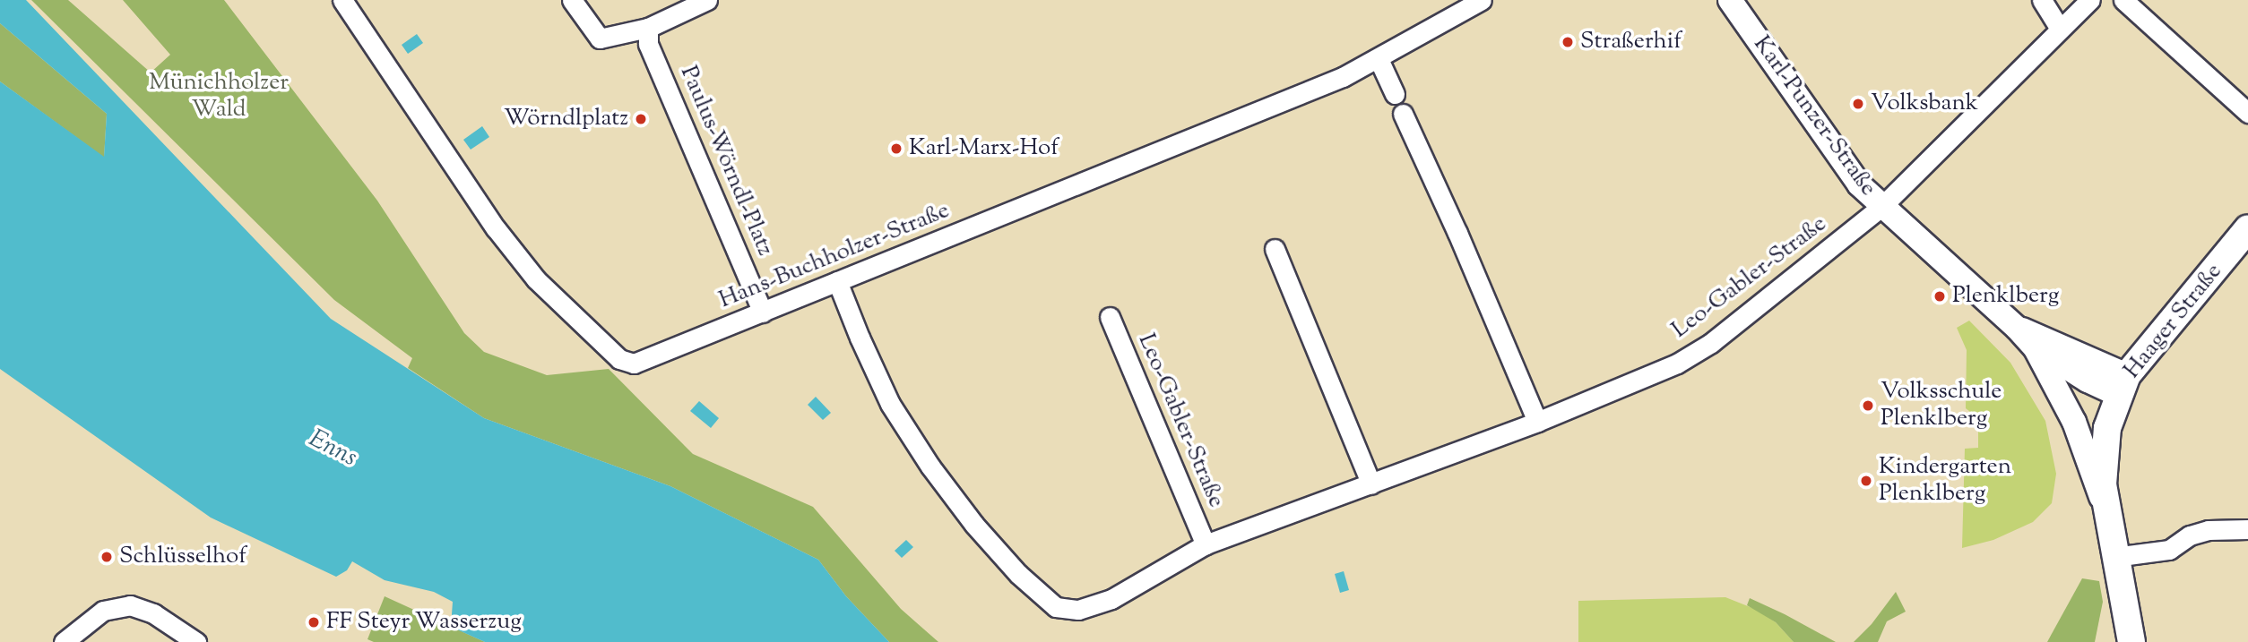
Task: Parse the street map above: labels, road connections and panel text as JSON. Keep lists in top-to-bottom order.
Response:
{
  "streets": {
    "main road": ["Haager Straße"],
    "street": [
      "Karl-Punzer-Straße",
      "Paulus-Wörndl-Platz",
      "Hans-Buchholzer-Straße",
      "Leo-Gabler-Straße"
    ]
  },
  "crossings": [
    ["Karl-Punzer-Straße", "Leo-Gabler-Straße"],
    ["Karl-Punzer-Straße", "Haager Straße"],
    ["Paulus-Wörndl-Platz", "Hans-Buchholzer-Straße"],
    ["Hans-Buchholzer-Straße", "Leo-Gabler-Straße"]
  ],
  "water": ["Enns"],
  "parks": ["Münichholzer Wald"],
  "places": [
    "Straßerhif",
    "Volksbank",
    "Wörndlplatz",
    "Karl-Marx-Hof",
    "Plenklberg",
    "Volksschule Plenklberg",
    "Kindergarten Plenklberg",
    "Schlüsselhof",
    "FF Steyr Wasserzug"
  ]
}
